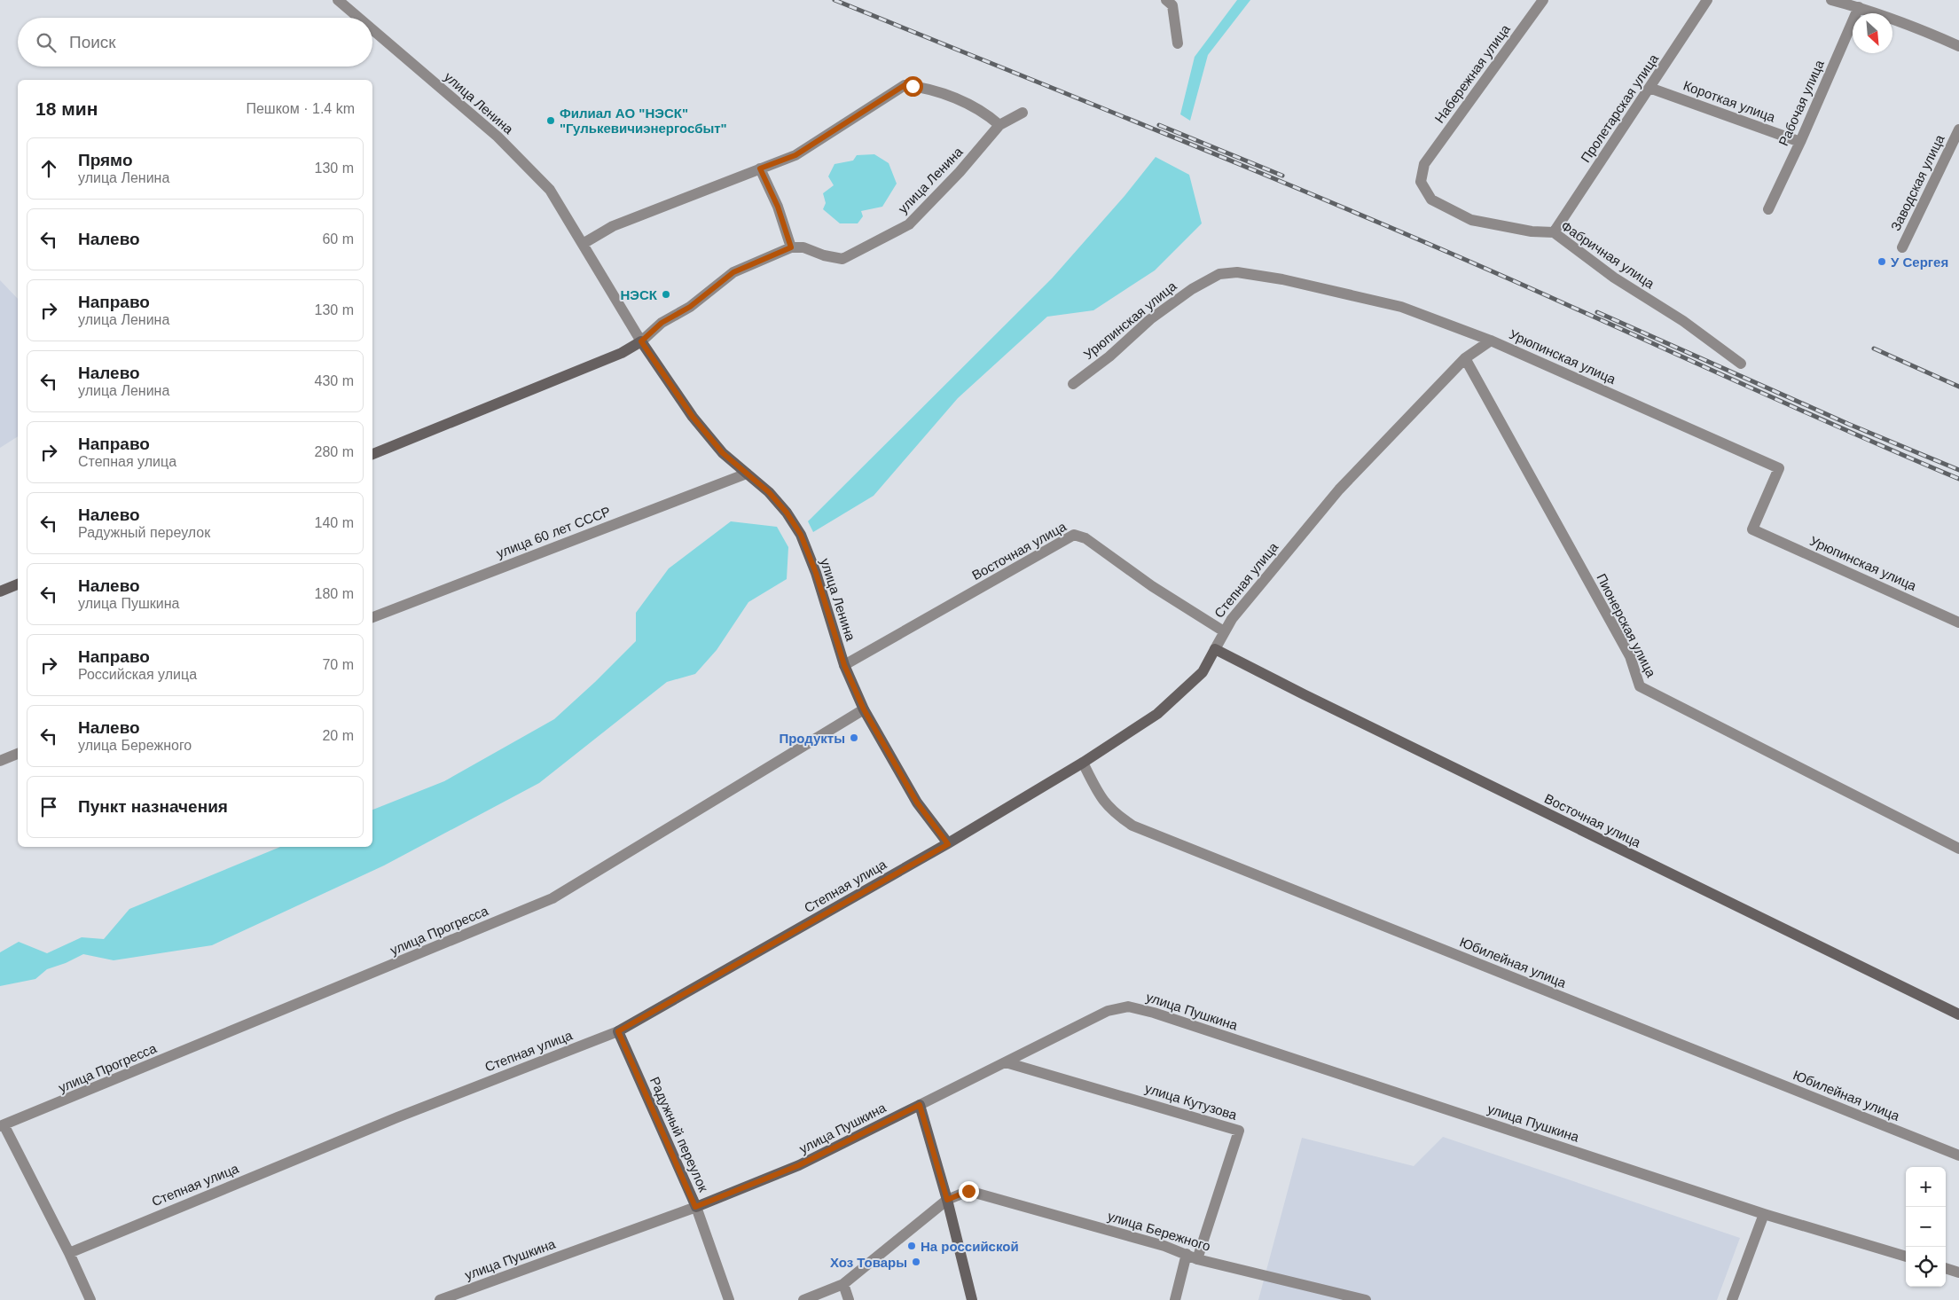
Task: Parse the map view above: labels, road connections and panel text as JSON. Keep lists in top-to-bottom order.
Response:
{
  "streets": {
    "street": [
      "Набережная улица",
      "Короткая улица",
      "улица Ленина",
      "Рабочая улица",
      "Пролетарская улица",
      "Заводская улица",
      "Фабричная улица",
      "Урюпинская улица",
      "улица 60 лет СССР",
      "Восточная улица",
      "Степная улица",
      "Пионерская улица",
      "улица Прогресса",
      "Юбилейная улица",
      "улица Пушкина",
      "улица Кутузова",
      "Радужный переулок",
      "улица Бережного"
    ]
  },
  "crossings": [
    ["Набережная улица", "Фабричная улица"],
    ["Короткая улица", "Рабочая улица"],
    ["Короткая улица", "Пролетарская улица"],
    ["улица Ленина", "улица 60 лет СССР"],
    ["улица Ленина", "Восточная улица"],
    ["улица Ленина", "Степная улица"],
    ["улица Ленина", "улица Прогресса"],
    ["Пролетарская улица", "Фабричная улица"],
    ["Урюпинская улица", "Степная улица"],
    ["Восточная улица", "Степная улица"],
    ["Степная улица", "Пионерская улица"],
    ["Степная улица", "Юбилейная улица"],
    ["Степная улица", "Радужный переулок"],
    ["улица Пушкина", "улица Кутузова"],
    ["улица Пушкина", "Радужный переулок"],
    ["улица Кутузова", "улица Бережного"]
  ],
  "places": [
    "Филиал АО \"НЭСК\" \"Гулькевичиэнергосбыт\"",
    "У Сергея",
    "НЭСК",
    "Продукты",
    "На российской",
    "Хоз Товары"
  ],
  "north": "bottom right",
  "page": {
    "search": "Поиск",
    "heading": ["18 мин", "Пешком · 1.4 km"],
    "list": [
      ["Прямо", "улица Ленина", "130 m"],
      ["Налево", "60 m"],
      ["Направо", "улица Ленина", "130 m"],
      ["Налево", "улица Ленина", "430 m"],
      ["Направо", "Степная улица", "280 m"],
      ["Налево", "Радужный переулок", "140 m"],
      ["Налево", "улица Пушкина", "180 m"],
      ["Направо", "Российская улица", "70 m"],
      ["Налево", "улица Бережного", "20 m"],
      "Пункт назначения"
    ],
    "map_buttons": ["+", "−"]
  }
}
